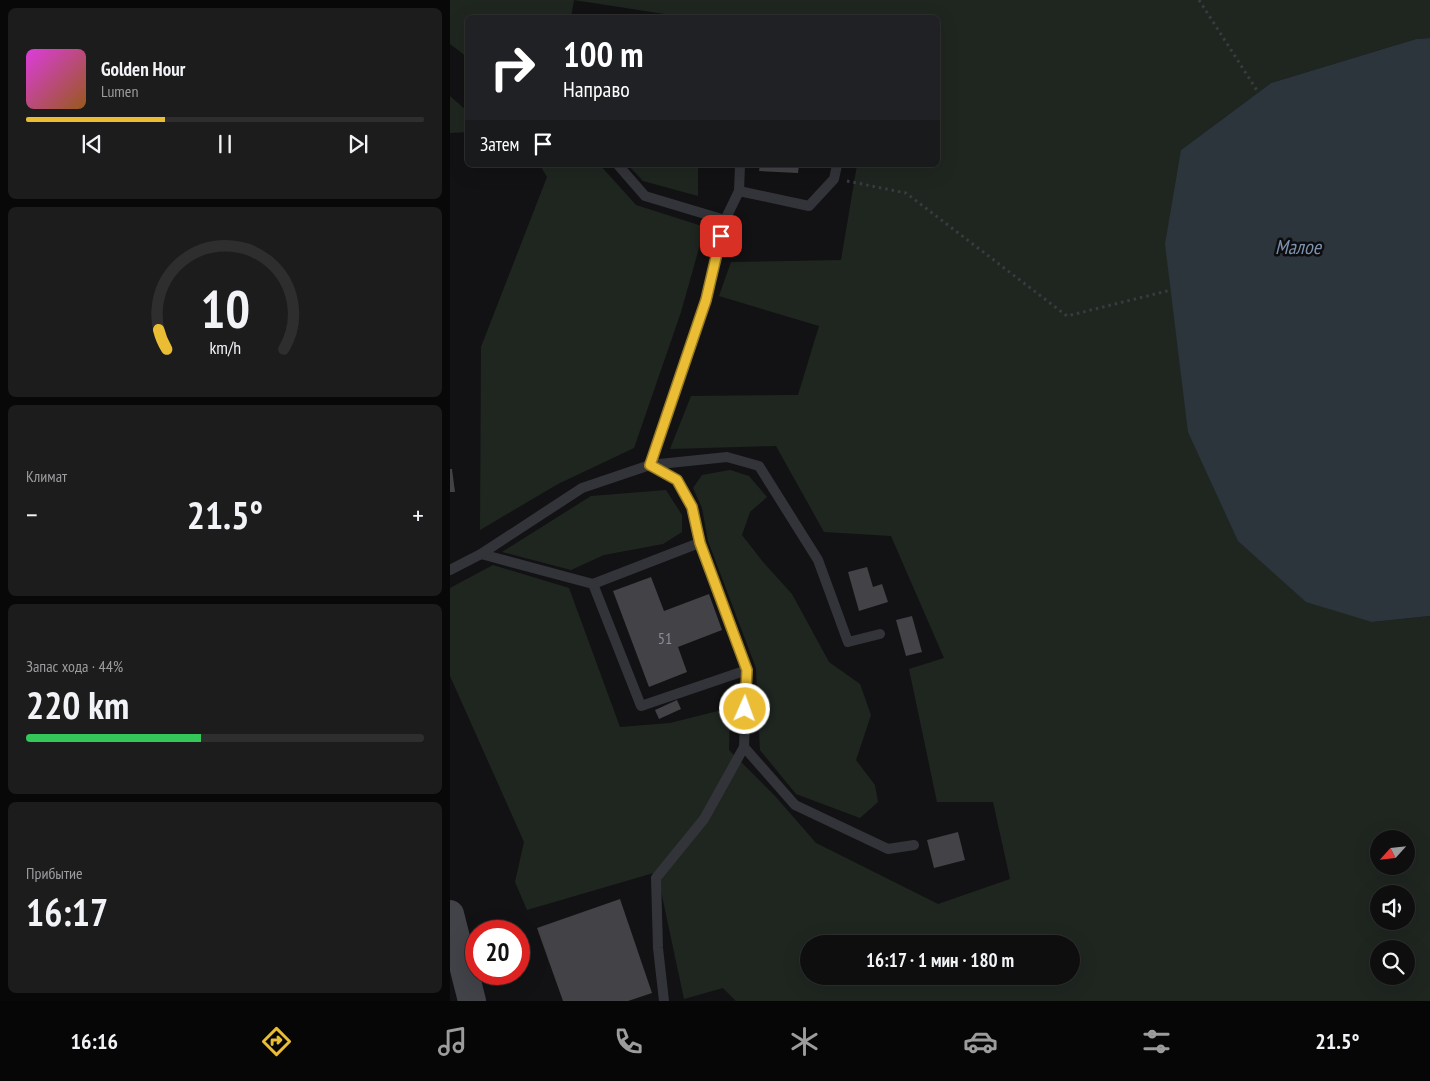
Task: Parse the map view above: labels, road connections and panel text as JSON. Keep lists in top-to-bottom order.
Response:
{
  "water": ["Малое"],
  "house_numbers": ["51"],
  "north": "bottom left",
  "page": {
    "turn": ["100 m", "Направо"],
    "song": ["Golden Hour", "Lumen"],
    "then": "Затем",
    "tile": [
      "Климат",
      ["Запас хода · 44%", "220 km"],
      ["Прибытие", "16:17"]
    ],
    "heat": ["−", "21.5°", "+"],
    "limit": "20",
    "trip": "16:17 · 1 мин · 180 m",
    "tabs": ["16:16", "21.5°"],
    "gauge": ["10", "km/h"]
  }
}
